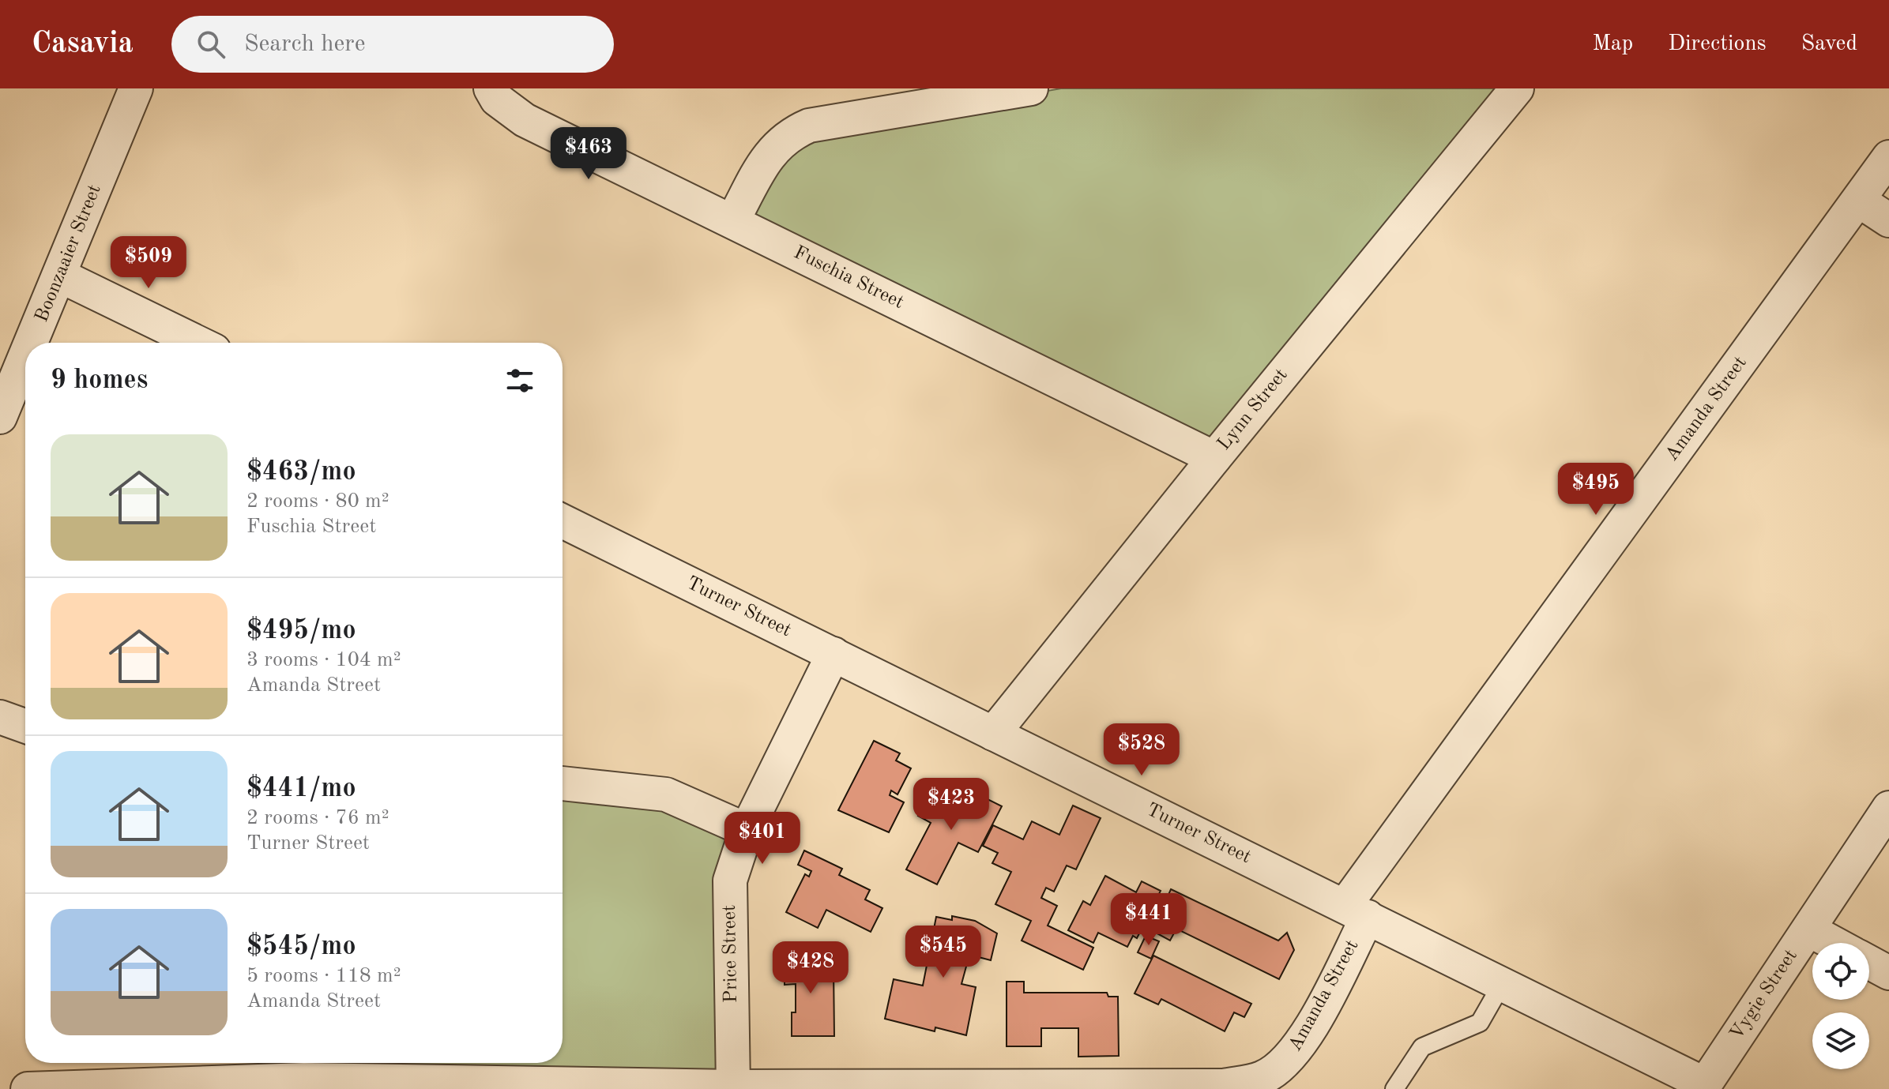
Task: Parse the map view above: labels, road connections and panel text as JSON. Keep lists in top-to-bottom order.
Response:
{
  "streets": {
    "street": [
      "Boonzaaier Street",
      "Fuschia Street",
      "Amanda Street",
      "Lynn Street",
      "Turner Street",
      "Price Street",
      "Vygie Street"
    ]
  },
  "crossings": [
    ["Fuschia Street", "Lynn Street"],
    ["Amanda Street", "Turner Street"],
    ["Amanda Street", "Price Street"],
    ["Lynn Street", "Turner Street"],
    ["Turner Street", "Price Street"],
    ["Turner Street", "Vygie Street"]
  ],
  "page": {
    "header": "Casavia",
    "search": "Search here",
    "nav": ["Map", "Directions", "Saved"],
    "price": [
      "$463",
      "$509",
      "$495",
      "$528",
      "$423",
      "$401",
      "$441",
      "$545",
      "$428"
    ],
    "heading": "9 homes",
    "list": [
      {
        "name": "$463/mo",
        "note": "2 rooms · 80 m² · Fuschia Street"
      },
      {
        "name": "$495/mo",
        "note": "3 rooms · 104 m² · Amanda Street"
      },
      {
        "name": "$441/mo",
        "note": "2 rooms · 76 m² · Turner Street"
      },
      {
        "name": "$545/mo",
        "note": "5 rooms · 118 m² · Amanda Street"
      }
    ]
  }
}
